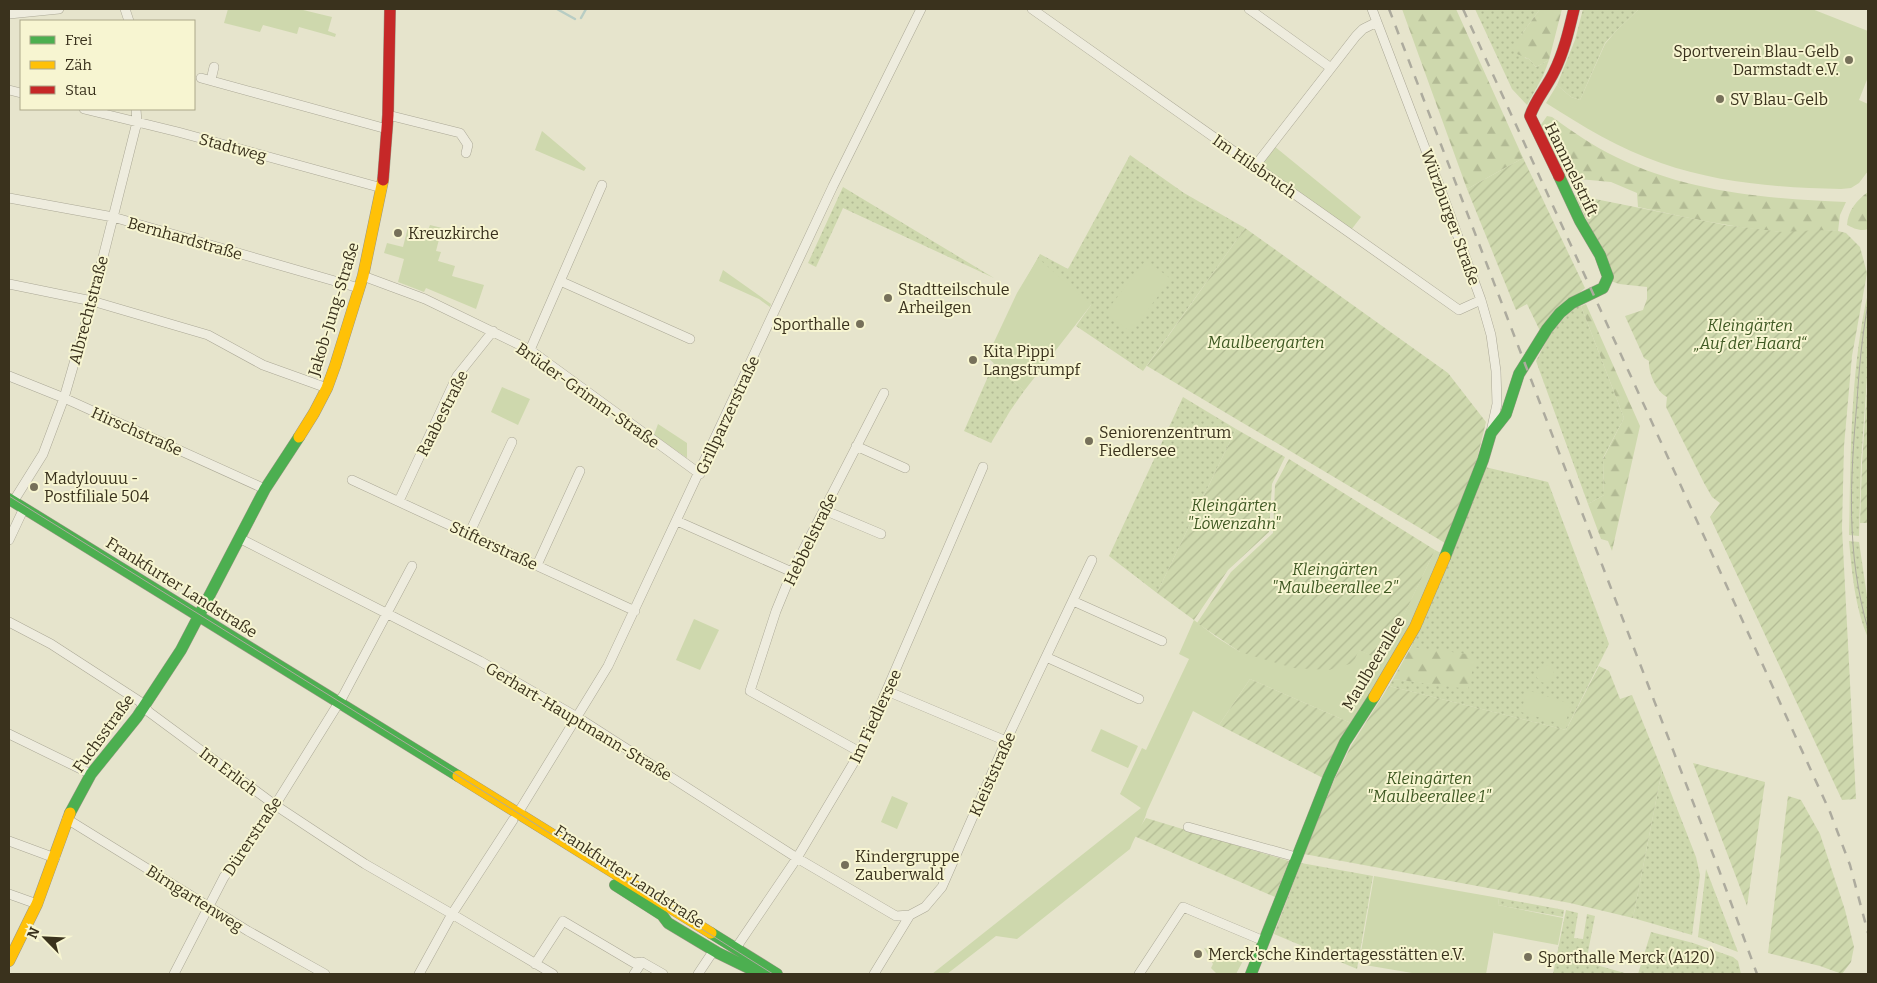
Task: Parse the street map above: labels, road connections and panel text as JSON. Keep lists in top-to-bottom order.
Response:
{
  "streets": {
    "street": [
      "Stadtweg",
      "Im Hilsbruch",
      "Hammelstrift",
      "Würzburger Straße",
      "Bernhardstraße",
      "Jakob-Jung-Straße",
      "Albrechtstraße",
      "Brüder-Grimm-Straße",
      "Raabestraße",
      "Grillparzerstraße",
      "Hirschstraße",
      "Hebbelstraße",
      "Stifterstraße",
      "Frankfurter Landstraße",
      "Maulbeerallee",
      "Im Fiedlersee",
      "Gerhart-Hauptmann-Straße",
      "Fuchsstraße",
      "Im Erlich",
      "Kleiststraße",
      "Dürerstraße",
      "Birngartenweg"
    ]
  },
  "crossings": [
    ["Stadtweg", "Jakob-Jung-Straße"],
    ["Stadtweg", "Albrechtstraße"],
    ["Im Hilsbruch", "Würzburger Straße"],
    ["Hammelstrift", "Maulbeerallee"],
    ["Würzburger Straße", "Maulbeerallee"],
    ["Bernhardstraße", "Jakob-Jung-Straße"],
    ["Bernhardstraße", "Albrechtstraße"],
    ["Jakob-Jung-Straße", "Brüder-Grimm-Straße"],
    ["Jakob-Jung-Straße", "Hirschstraße"],
    ["Jakob-Jung-Straße", "Frankfurter Landstraße"],
    ["Jakob-Jung-Straße", "Gerhart-Hauptmann-Straße"],
    ["Jakob-Jung-Straße", "Fuchsstraße"],
    ["Albrechtstraße", "Hirschstraße"],
    ["Albrechtstraße", "Frankfurter Landstraße"],
    ["Brüder-Grimm-Straße", "Raabestraße"],
    ["Brüder-Grimm-Straße", "Grillparzerstraße"],
    ["Raabestraße", "Stifterstraße"],
    ["Grillparzerstraße", "Stifterstraße"],
    ["Grillparzerstraße", "Frankfurter Landstraße"],
    ["Grillparzerstraße", "Gerhart-Hauptmann-Straße"],
    ["Grillparzerstraße", "Im Erlich"],
    ["Hebbelstraße", "Im Fiedlersee"],
    ["Frankfurter Landstraße", "Im Fiedlersee"],
    ["Frankfurter Landstraße", "Fuchsstraße"],
    ["Frankfurter Landstraße", "Dürerstraße"],
    ["Im Fiedlersee", "Gerhart-Hauptmann-Straße"],
    ["Gerhart-Hauptmann-Straße", "Kleiststraße"],
    ["Gerhart-Hauptmann-Straße", "Dürerstraße"],
    ["Fuchsstraße", "Im Erlich"],
    ["Fuchsstraße", "Birngartenweg"],
    ["Im Erlich", "Dürerstraße"],
    ["Dürerstraße", "Birngartenweg"]
  ],
  "parks": [
    "Kleingärten „Auf der Haard“",
    "Maulbeergarten",
    "Kleingärten \"Löwenzahn\"",
    "Kleingärten \"Maulbeerallee 2\"",
    "Kleingärten \"Maulbeerallee 1\""
  ],
  "places": [
    "Sportverein Blau-Gelb Darmstadt e.V.",
    "SV Blau-Gelb",
    "Kreuzkirche",
    "Stadtteilschule Arheilgen",
    "Sporthalle",
    "Kita Pippi Langstrumpf",
    "Seniorenzentrum Fiedlersee",
    "Madylouuu - Postfiliale 504",
    "Kindergruppe Zauberwald",
    "Merck'sche Kindertagesstätten e.V.",
    "Sporthalle Merck (A120)"
  ],
  "legend": ["Frei", "Zäh", "Stau"],
  "north": "top left"
}
